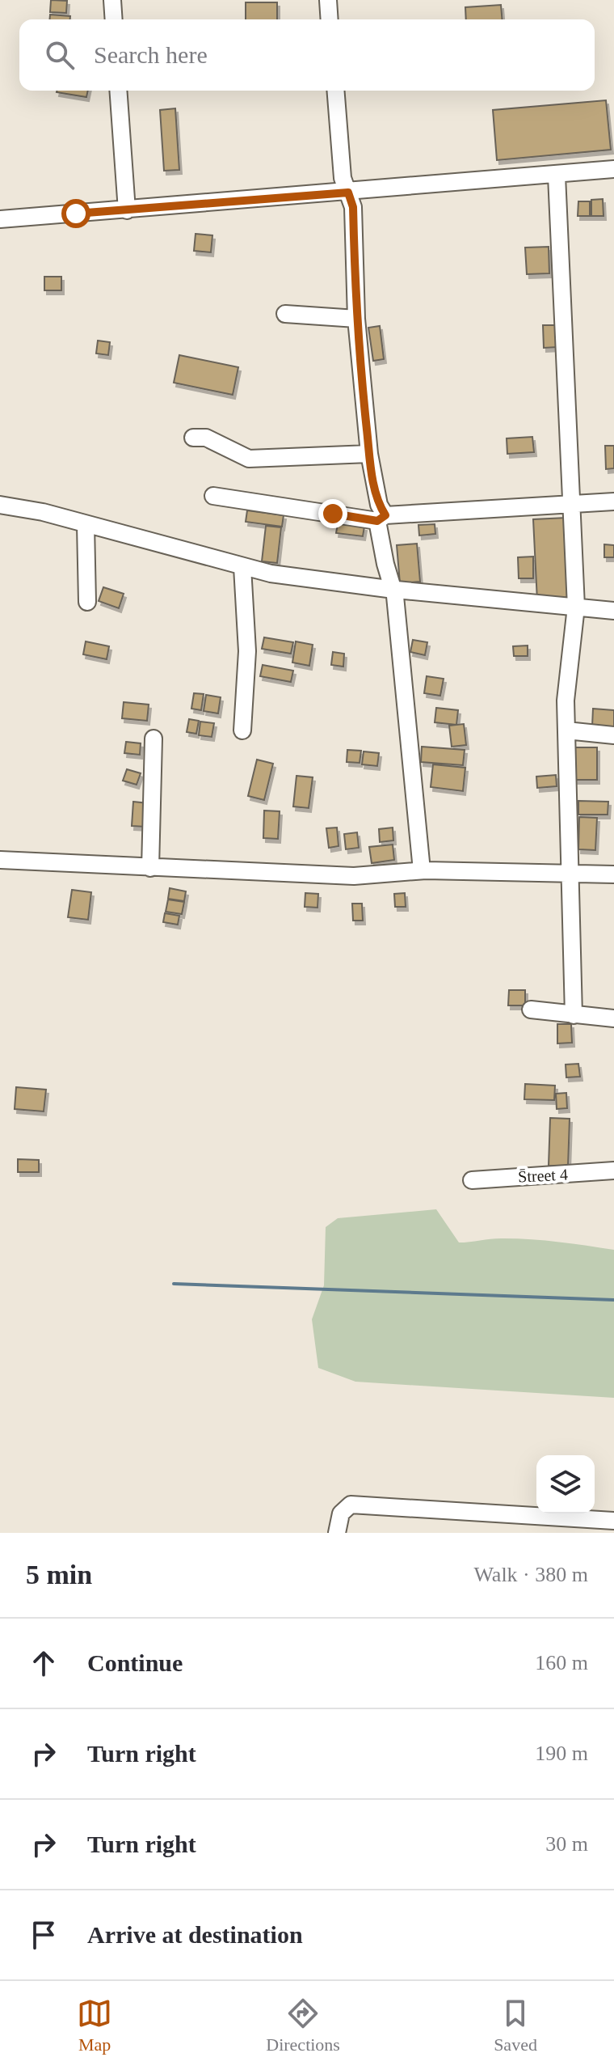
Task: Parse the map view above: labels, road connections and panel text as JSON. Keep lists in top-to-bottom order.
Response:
{
  "streets": {
    "street": ["S̄treet 4"]
  },
  "page": {
    "search": "Search here",
    "heading": ["5 min", "Walk · 380 m"],
    "list": [
      ["Continue", "160 m"],
      ["Turn right", "190 m"],
      ["Turn right", "30 m"],
      "Arrive at destination"
    ],
    "nav": ["Map", "Directions", "Saved"]
  }
}
